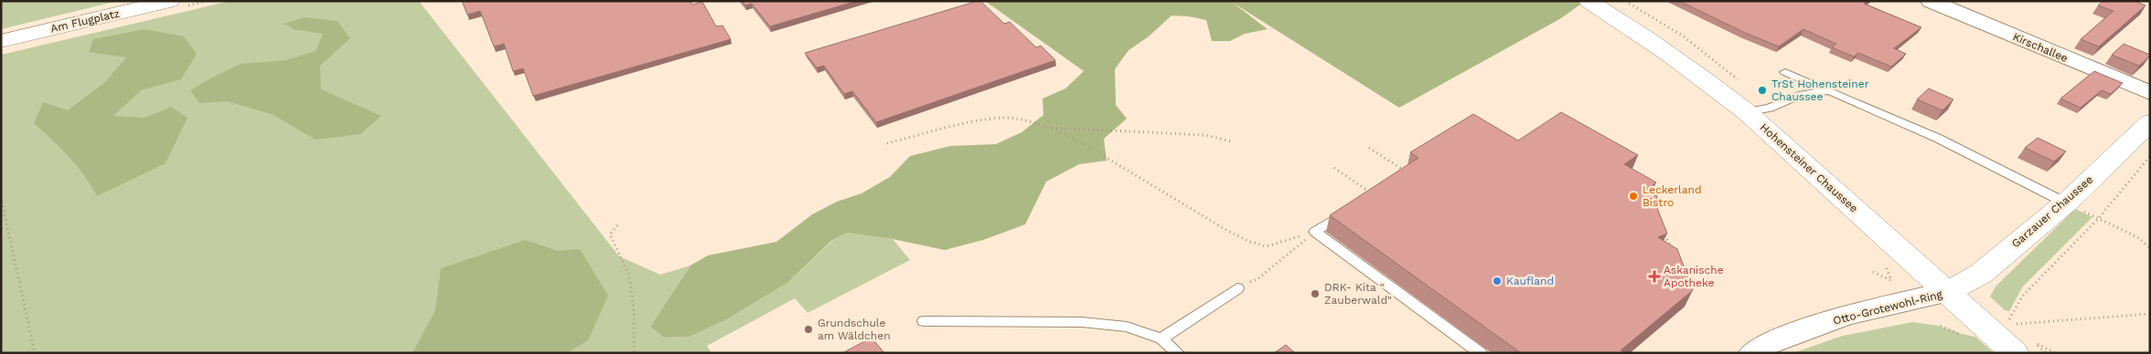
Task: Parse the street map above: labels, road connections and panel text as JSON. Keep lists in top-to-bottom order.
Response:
{
  "streets": {
    "main road": ["Am Flugplatz", "Hohensteiner Chaussee", "Garzauer Chaussee"],
    "street": ["Kirschallee", "Otto-Grotewohl-Ring"]
  },
  "crossings": [
    ["Hohensteiner Chaussee", "Garzauer Chaussee"],
    ["Hohensteiner Chaussee", "Otto-Grotewohl-Ring"],
    ["Garzauer Chaussee", "Otto-Grotewohl-Ring"]
  ],
  "places": {
    "other": [
      "TrSt Hohensteiner Chaussee",
      "Leckerland Bistro",
      "Kaufland",
      "DRK- Kita \" Zauberwald\"",
      "Grundschule am Wäldchen"
    ],
    "health": ["Askanische Apotheke"]
  }
}
